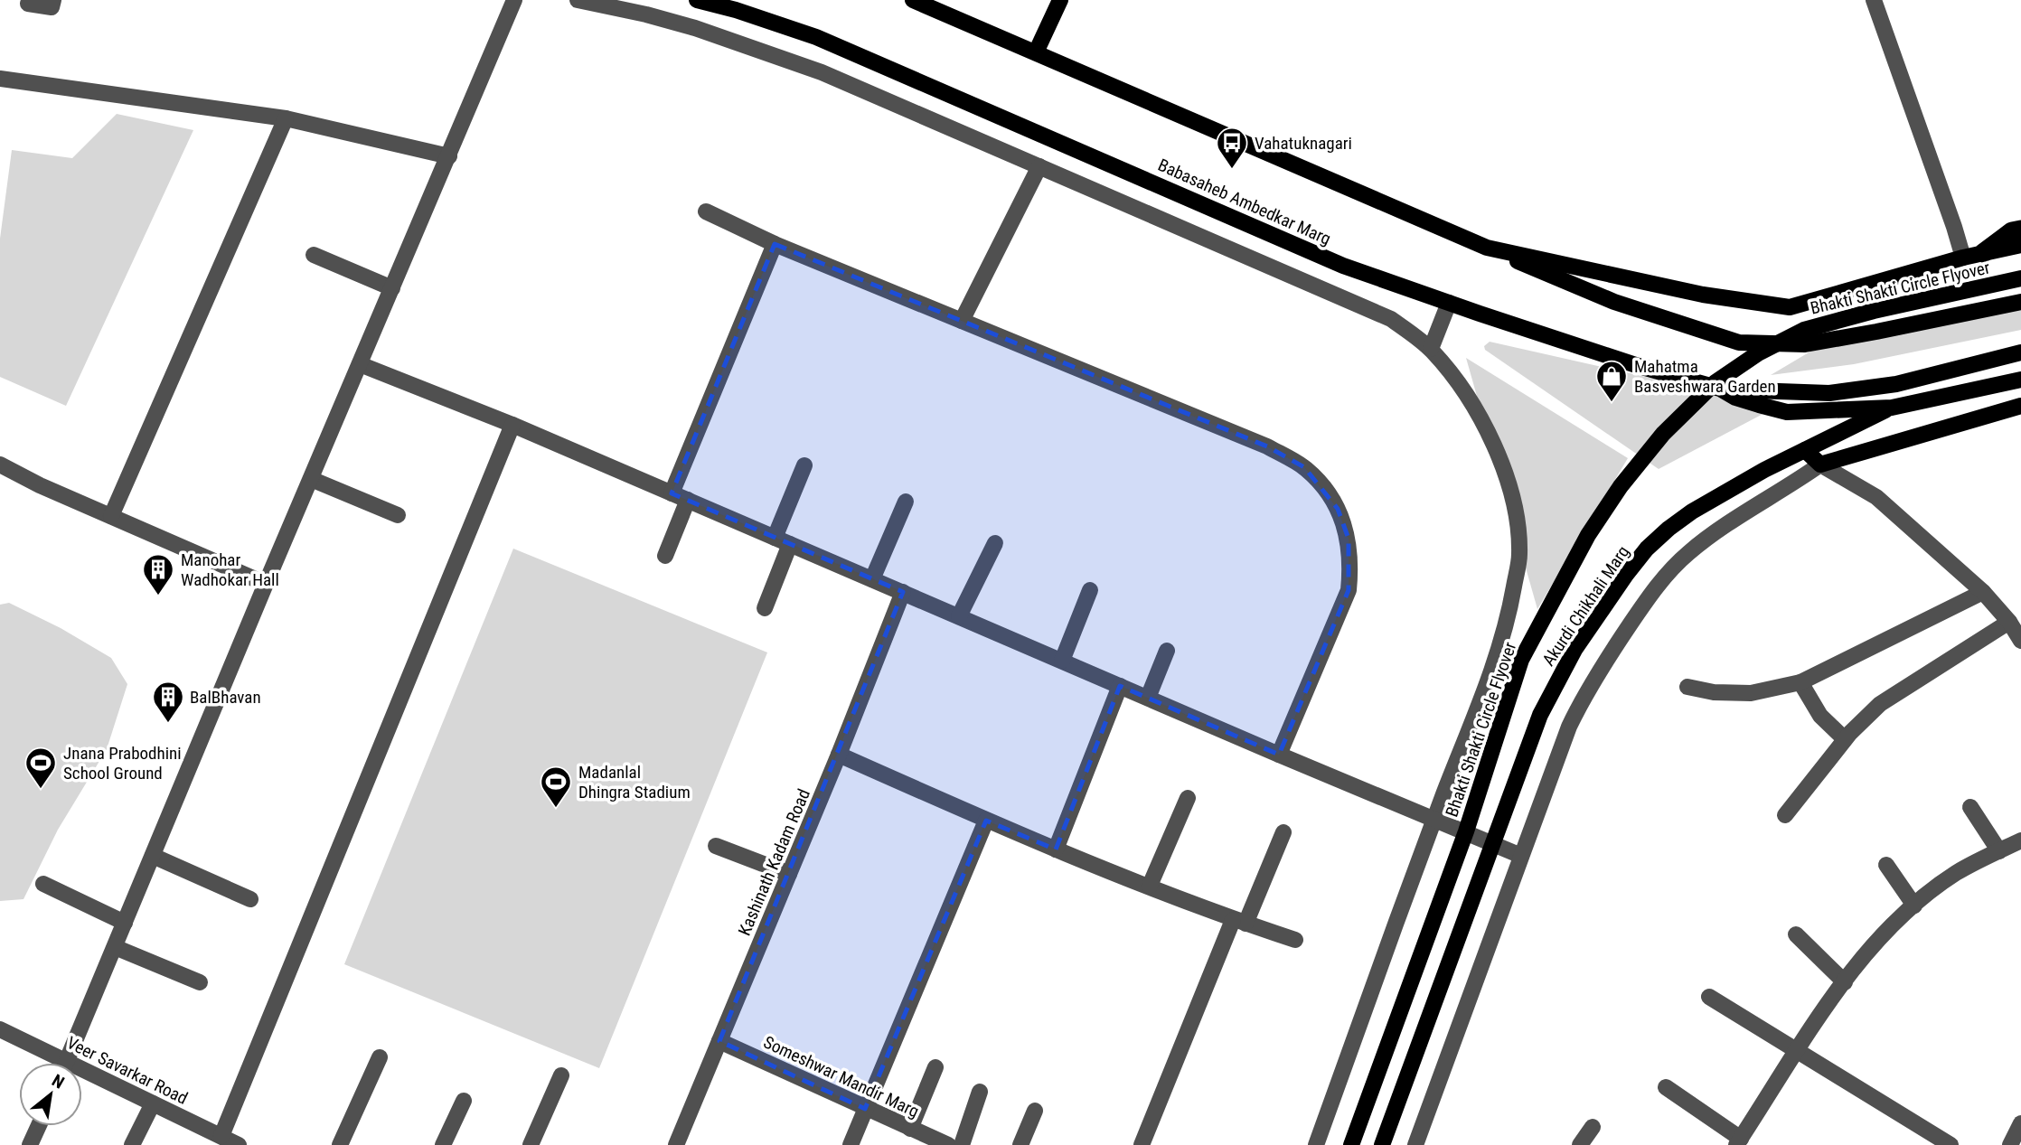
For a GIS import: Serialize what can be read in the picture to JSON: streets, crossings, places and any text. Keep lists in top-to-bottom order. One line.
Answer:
{"streets":{"main road":["Babasaheb Ambedkar Marg","Bhakti Shakti Circle Flyover","Akurdi Chikhali Marg"],"street":["Kashinath Kadam Road","Veer Savarkar Road","Someshwar Mandir Marg"]},"crossings":[["Babasaheb Ambedkar Marg","Akurdi Chikhali Marg"],["Kashinath Kadam Road","Someshwar Mandir Marg"]],"places":{"bus stop":["Vahatuknagari"],"shop":["Mahatma Basveshwara Garden"],"building":["Manohar Wadhokar Hall","BalBhavan"],"sports":["Jnana Prabodhini School Ground","Madanlal Dhingra Stadium"]},"north":"top right"}
